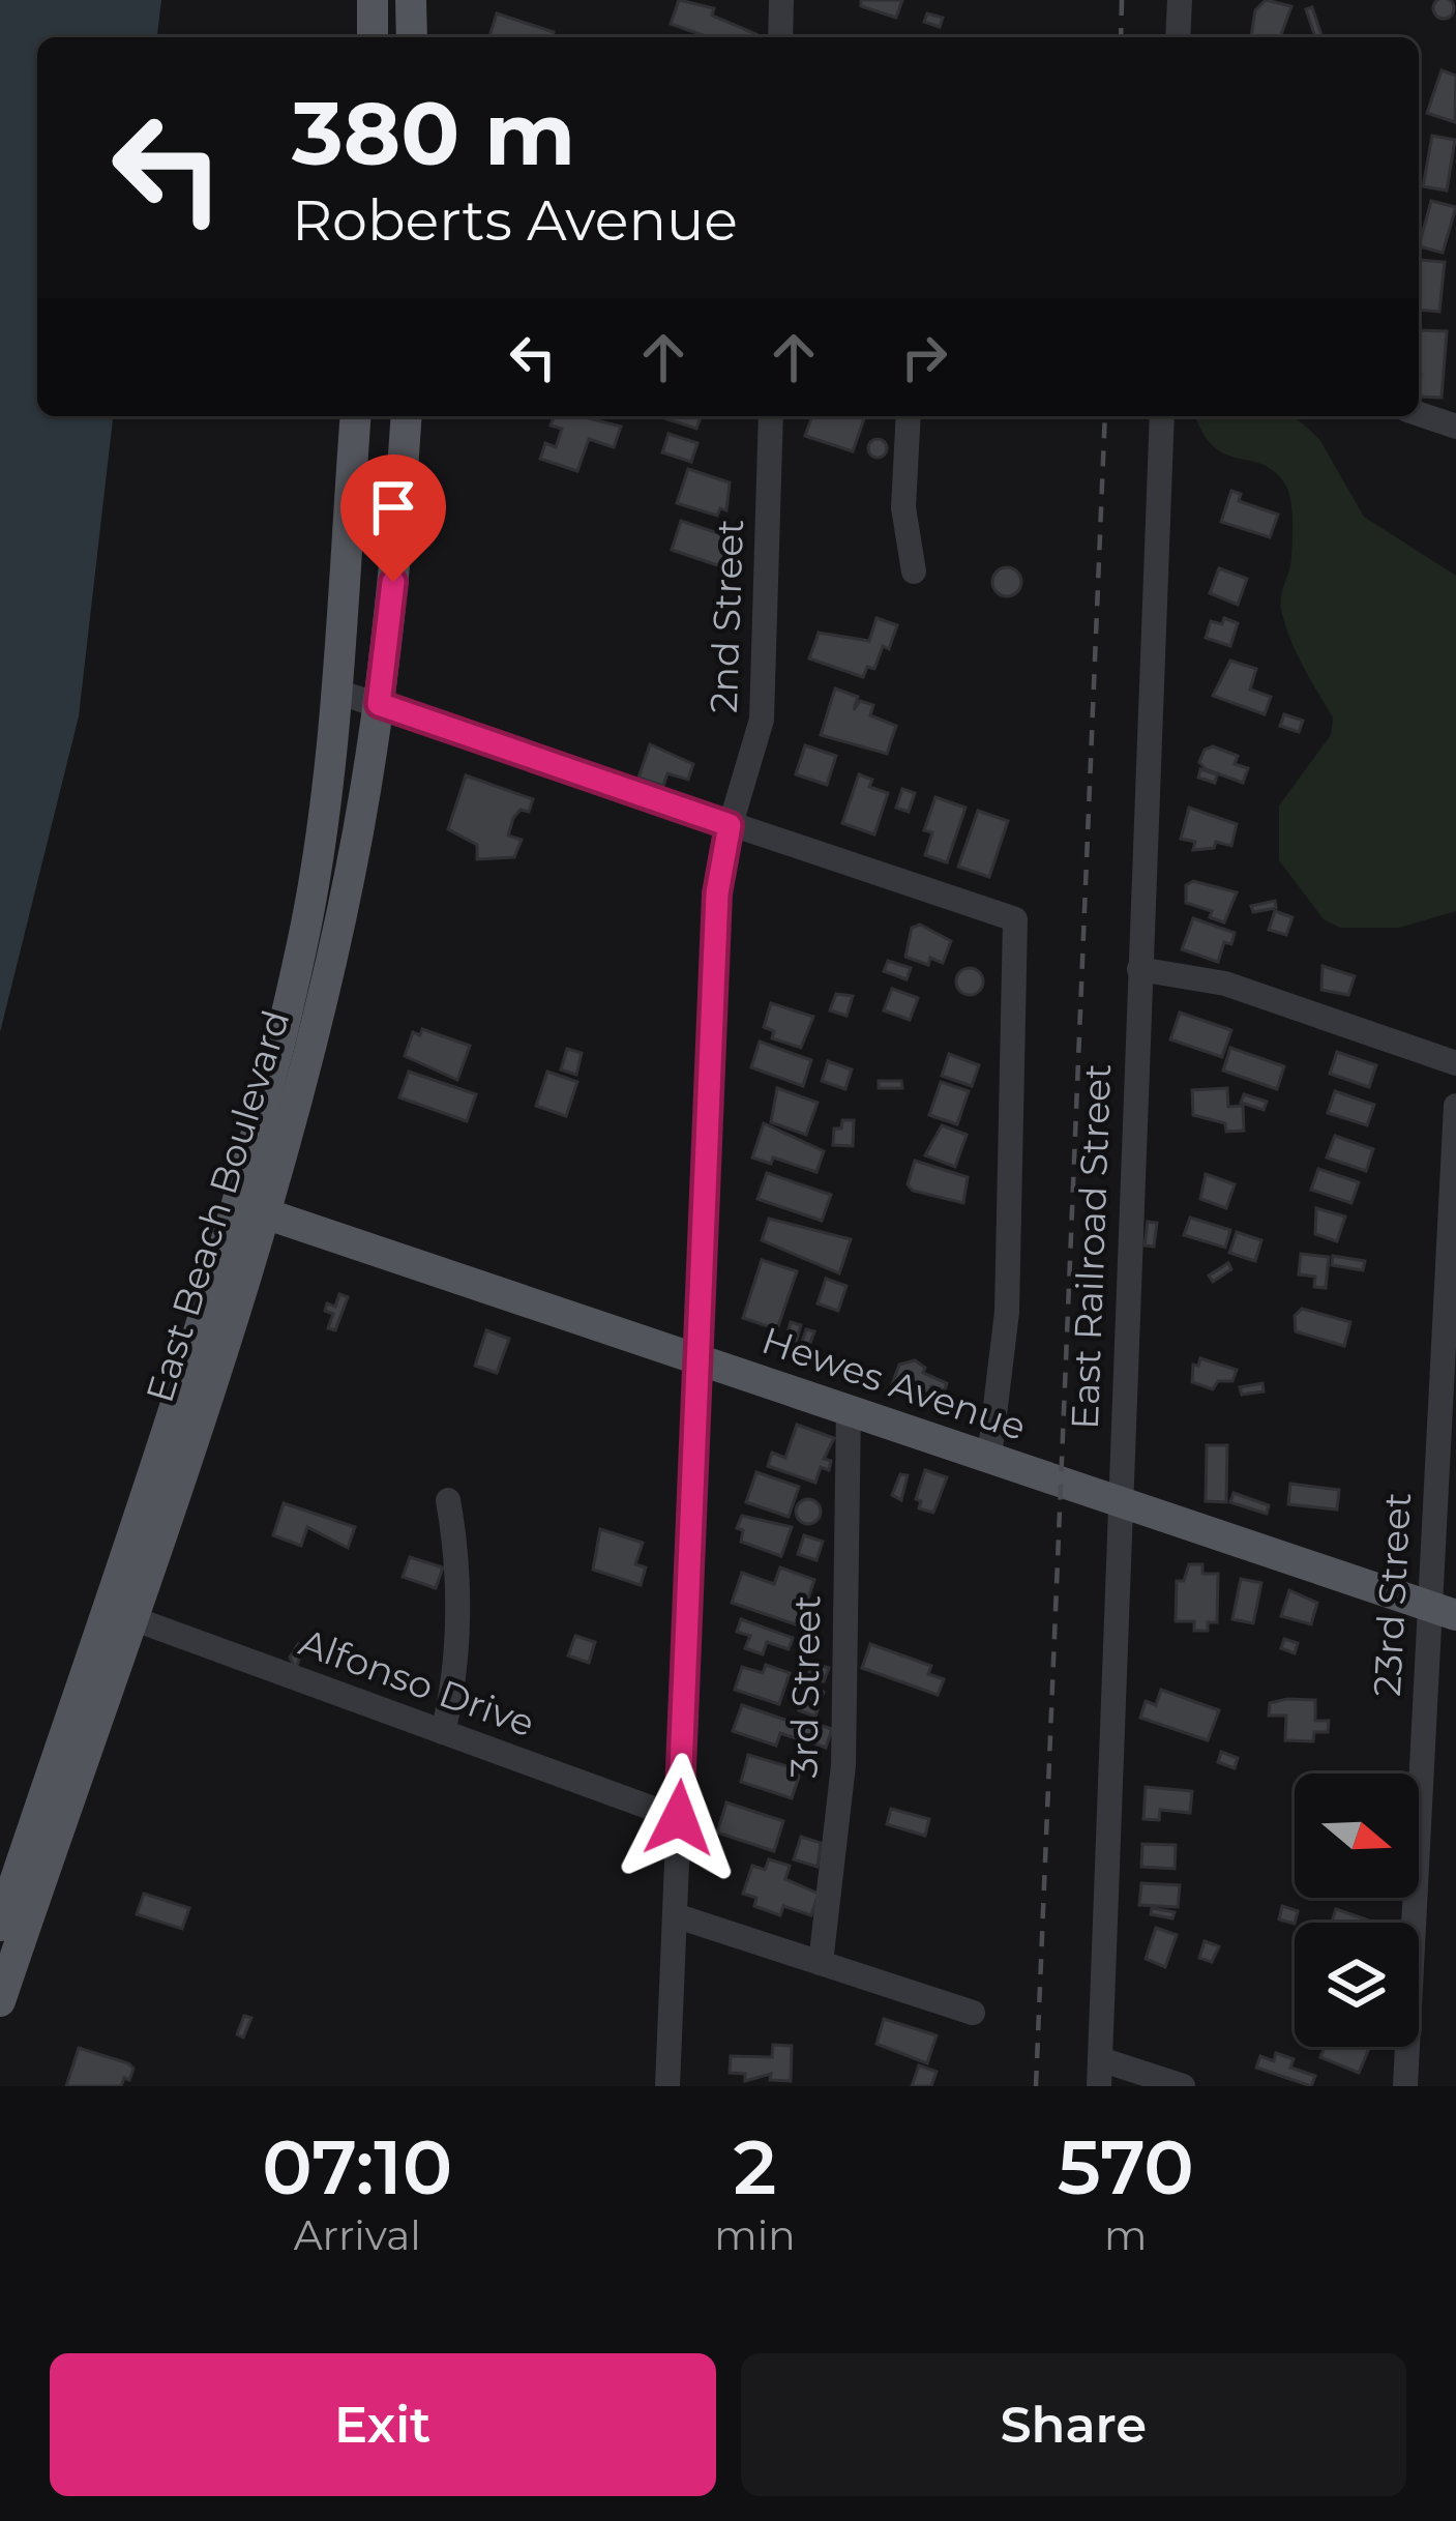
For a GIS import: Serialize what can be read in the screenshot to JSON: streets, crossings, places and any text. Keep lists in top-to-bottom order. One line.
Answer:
{"streets":{"main road":["East Beach Boulevard","Hewes Avenue"],"street":["2nd Street","East Railroad Street","23rd Street","Alfonso Drive","3rd Street"]},"crossings":[["2nd Street","Hewes Avenue"],["2nd Street","Alfonso Drive"],["East Beach Boulevard","Hewes Avenue"],["East Beach Boulevard","Alfonso Drive"],["East Railroad Street","Hewes Avenue"],["Hewes Avenue","23rd Street"],["Hewes Avenue","3rd Street"]],"north":"right","page":{"turn":["380 m","Roberts Avenue"],"eta":["07:10","Arrival","2","min","570","m"],"buttons":["Exit","Share"]}}
